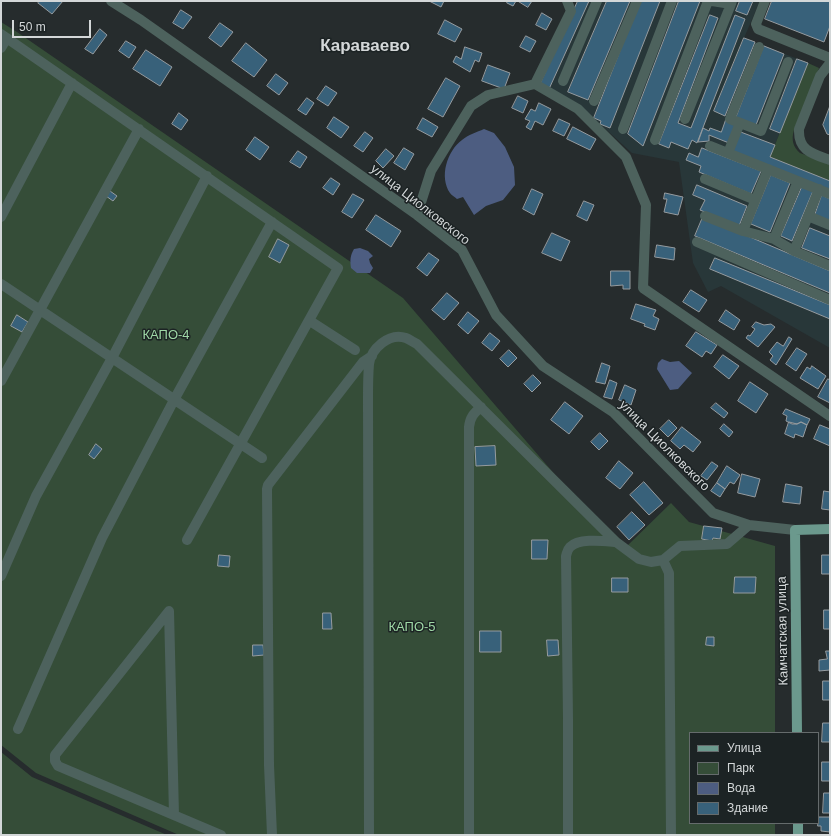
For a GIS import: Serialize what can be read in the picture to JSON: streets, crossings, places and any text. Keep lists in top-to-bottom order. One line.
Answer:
{"streets":{"main road":["Камчатская улица"],"street":["улица Циолковского"]},"crossings":[["улица Циолковского","Камчатская улица"]],"districts":["Караваево"],"parks":["КАПО-4","КАПО-5"],"legend":["Улица","Парк","Вода","Здание"],"scale_bar":"50 m"}
